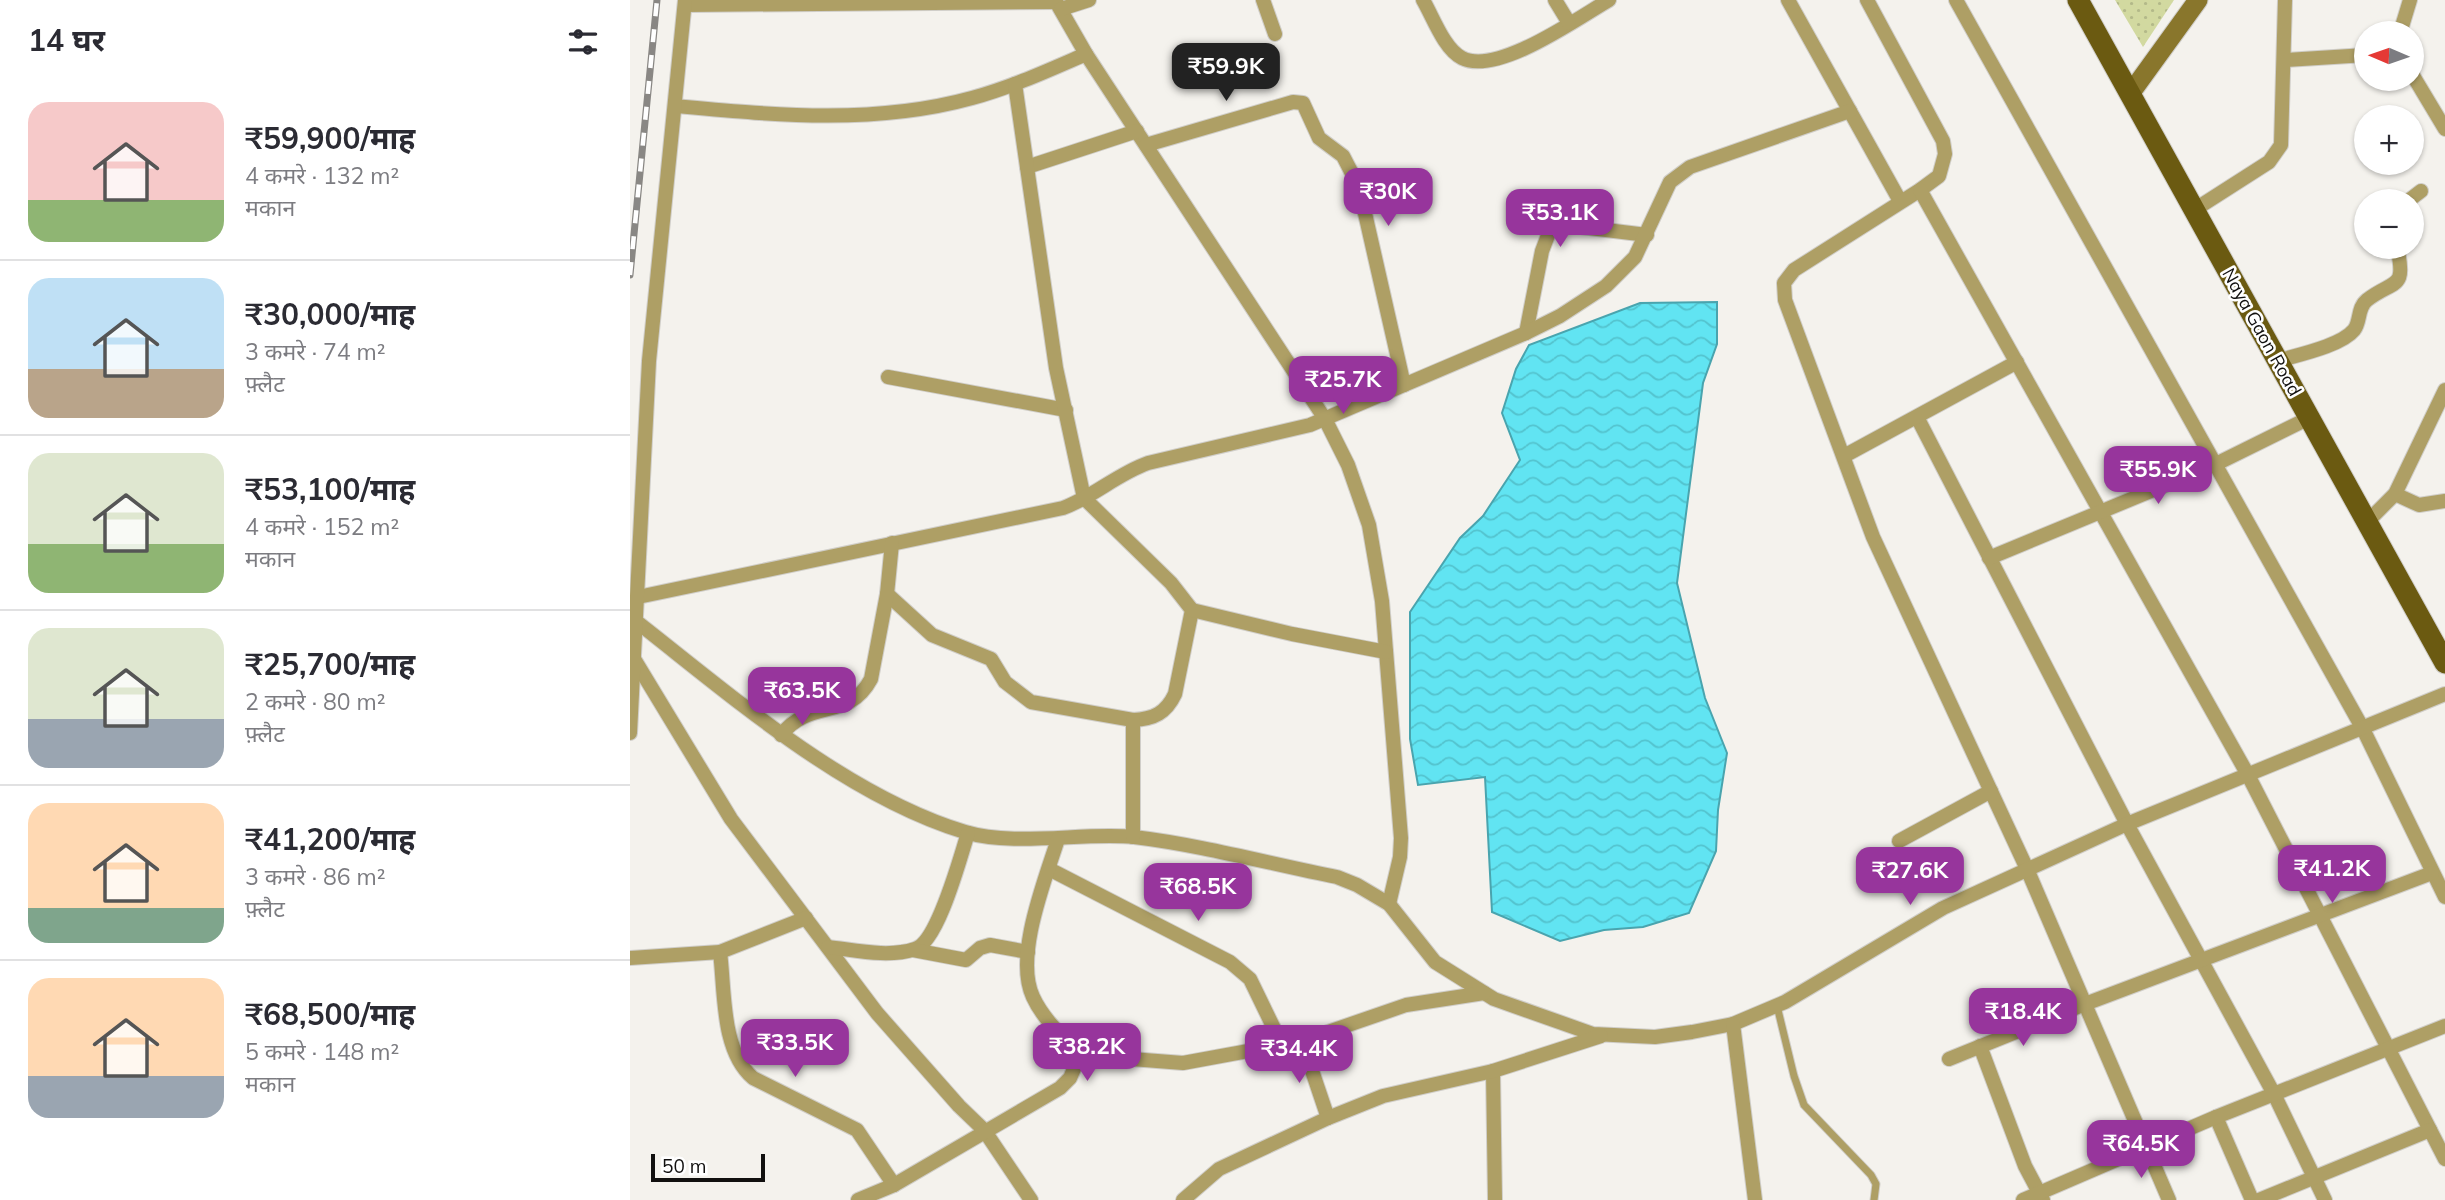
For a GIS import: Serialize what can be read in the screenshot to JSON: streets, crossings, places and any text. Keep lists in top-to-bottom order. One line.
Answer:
{"streets":{"main road":["Naya Gaon Road"]},"scale_bar":"50 m","north":"left","page":{"heading":"14 घर","map_buttons":["+","−"],"price":["₹59.9K","₹30K","₹53.1K","₹25.7K","₹55.9K","₹63.5K","₹41.2K","₹27.6K","₹68.5K","₹18.4K","₹33.5K","₹38.2K","₹34.4K","₹64.5K"],"list":[{"name":"₹59,900/माह","note":"4 कमरे · 132 m² · मकान"},{"name":"₹30,000/माह","note":"3 कमरे · 74 m² · फ़्लैट"},{"name":"₹53,100/माह","note":"4 कमरे · 152 m² · मकान"},{"name":"₹25,700/माह","note":"2 कमरे · 80 m² · फ़्लैट"},{"name":"₹41,200/माह","note":"3 कमरे · 86 m² · फ़्लैट"},{"name":"₹68,500/माह","note":"5 कमरे · 148 m² · मकान"}],"scale":"50 m"}}
